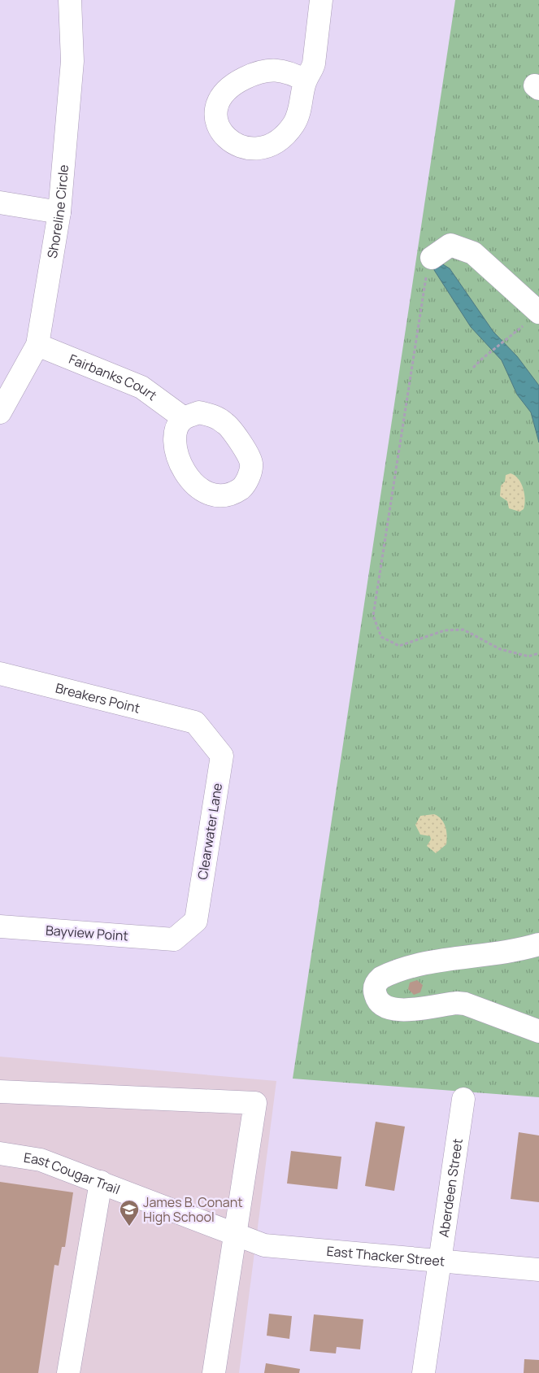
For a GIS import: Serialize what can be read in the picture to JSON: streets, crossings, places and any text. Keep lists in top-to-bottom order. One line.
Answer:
{"streets":{"street":["Shoreline Circle","Fairbanks Court","Breakers Point","Clearwater Lane","Bayview Point","East Cougar Trail","Aberdeen Street","East Thacker Street"]},"crossings":[["Shoreline Circle","Fairbanks Court"],["Breakers Point","Clearwater Lane"],["Clearwater Lane","Bayview Point"],["East Cougar Trail","East Thacker Street"],["Aberdeen Street","East Thacker Street"]],"places":{"school or university":["James B. Conant High School"]}}
